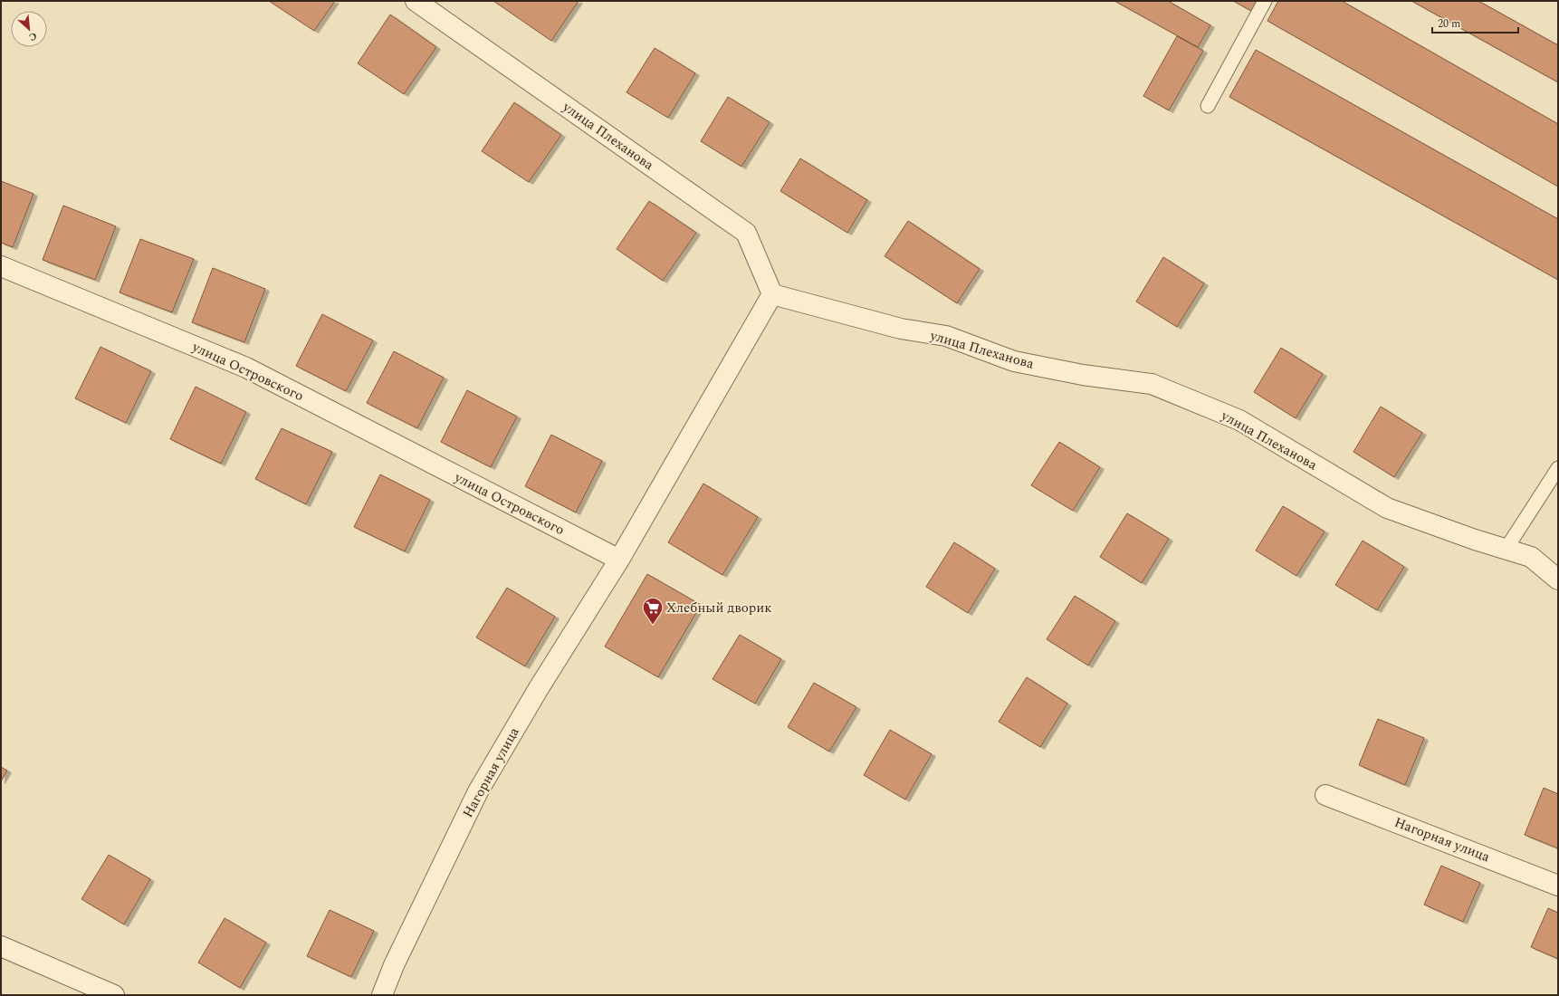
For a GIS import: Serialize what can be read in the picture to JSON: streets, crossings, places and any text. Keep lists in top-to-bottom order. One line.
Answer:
{"streets":{"street":["улица Плеханова","улица Островского","Нагорная улица"]},"crossings":[["улица Островского","Нагорная улица"]],"places":{"supermarket":["Хлебный дворик"]},"scale_bar":"20 m","north":"bottom right"}
